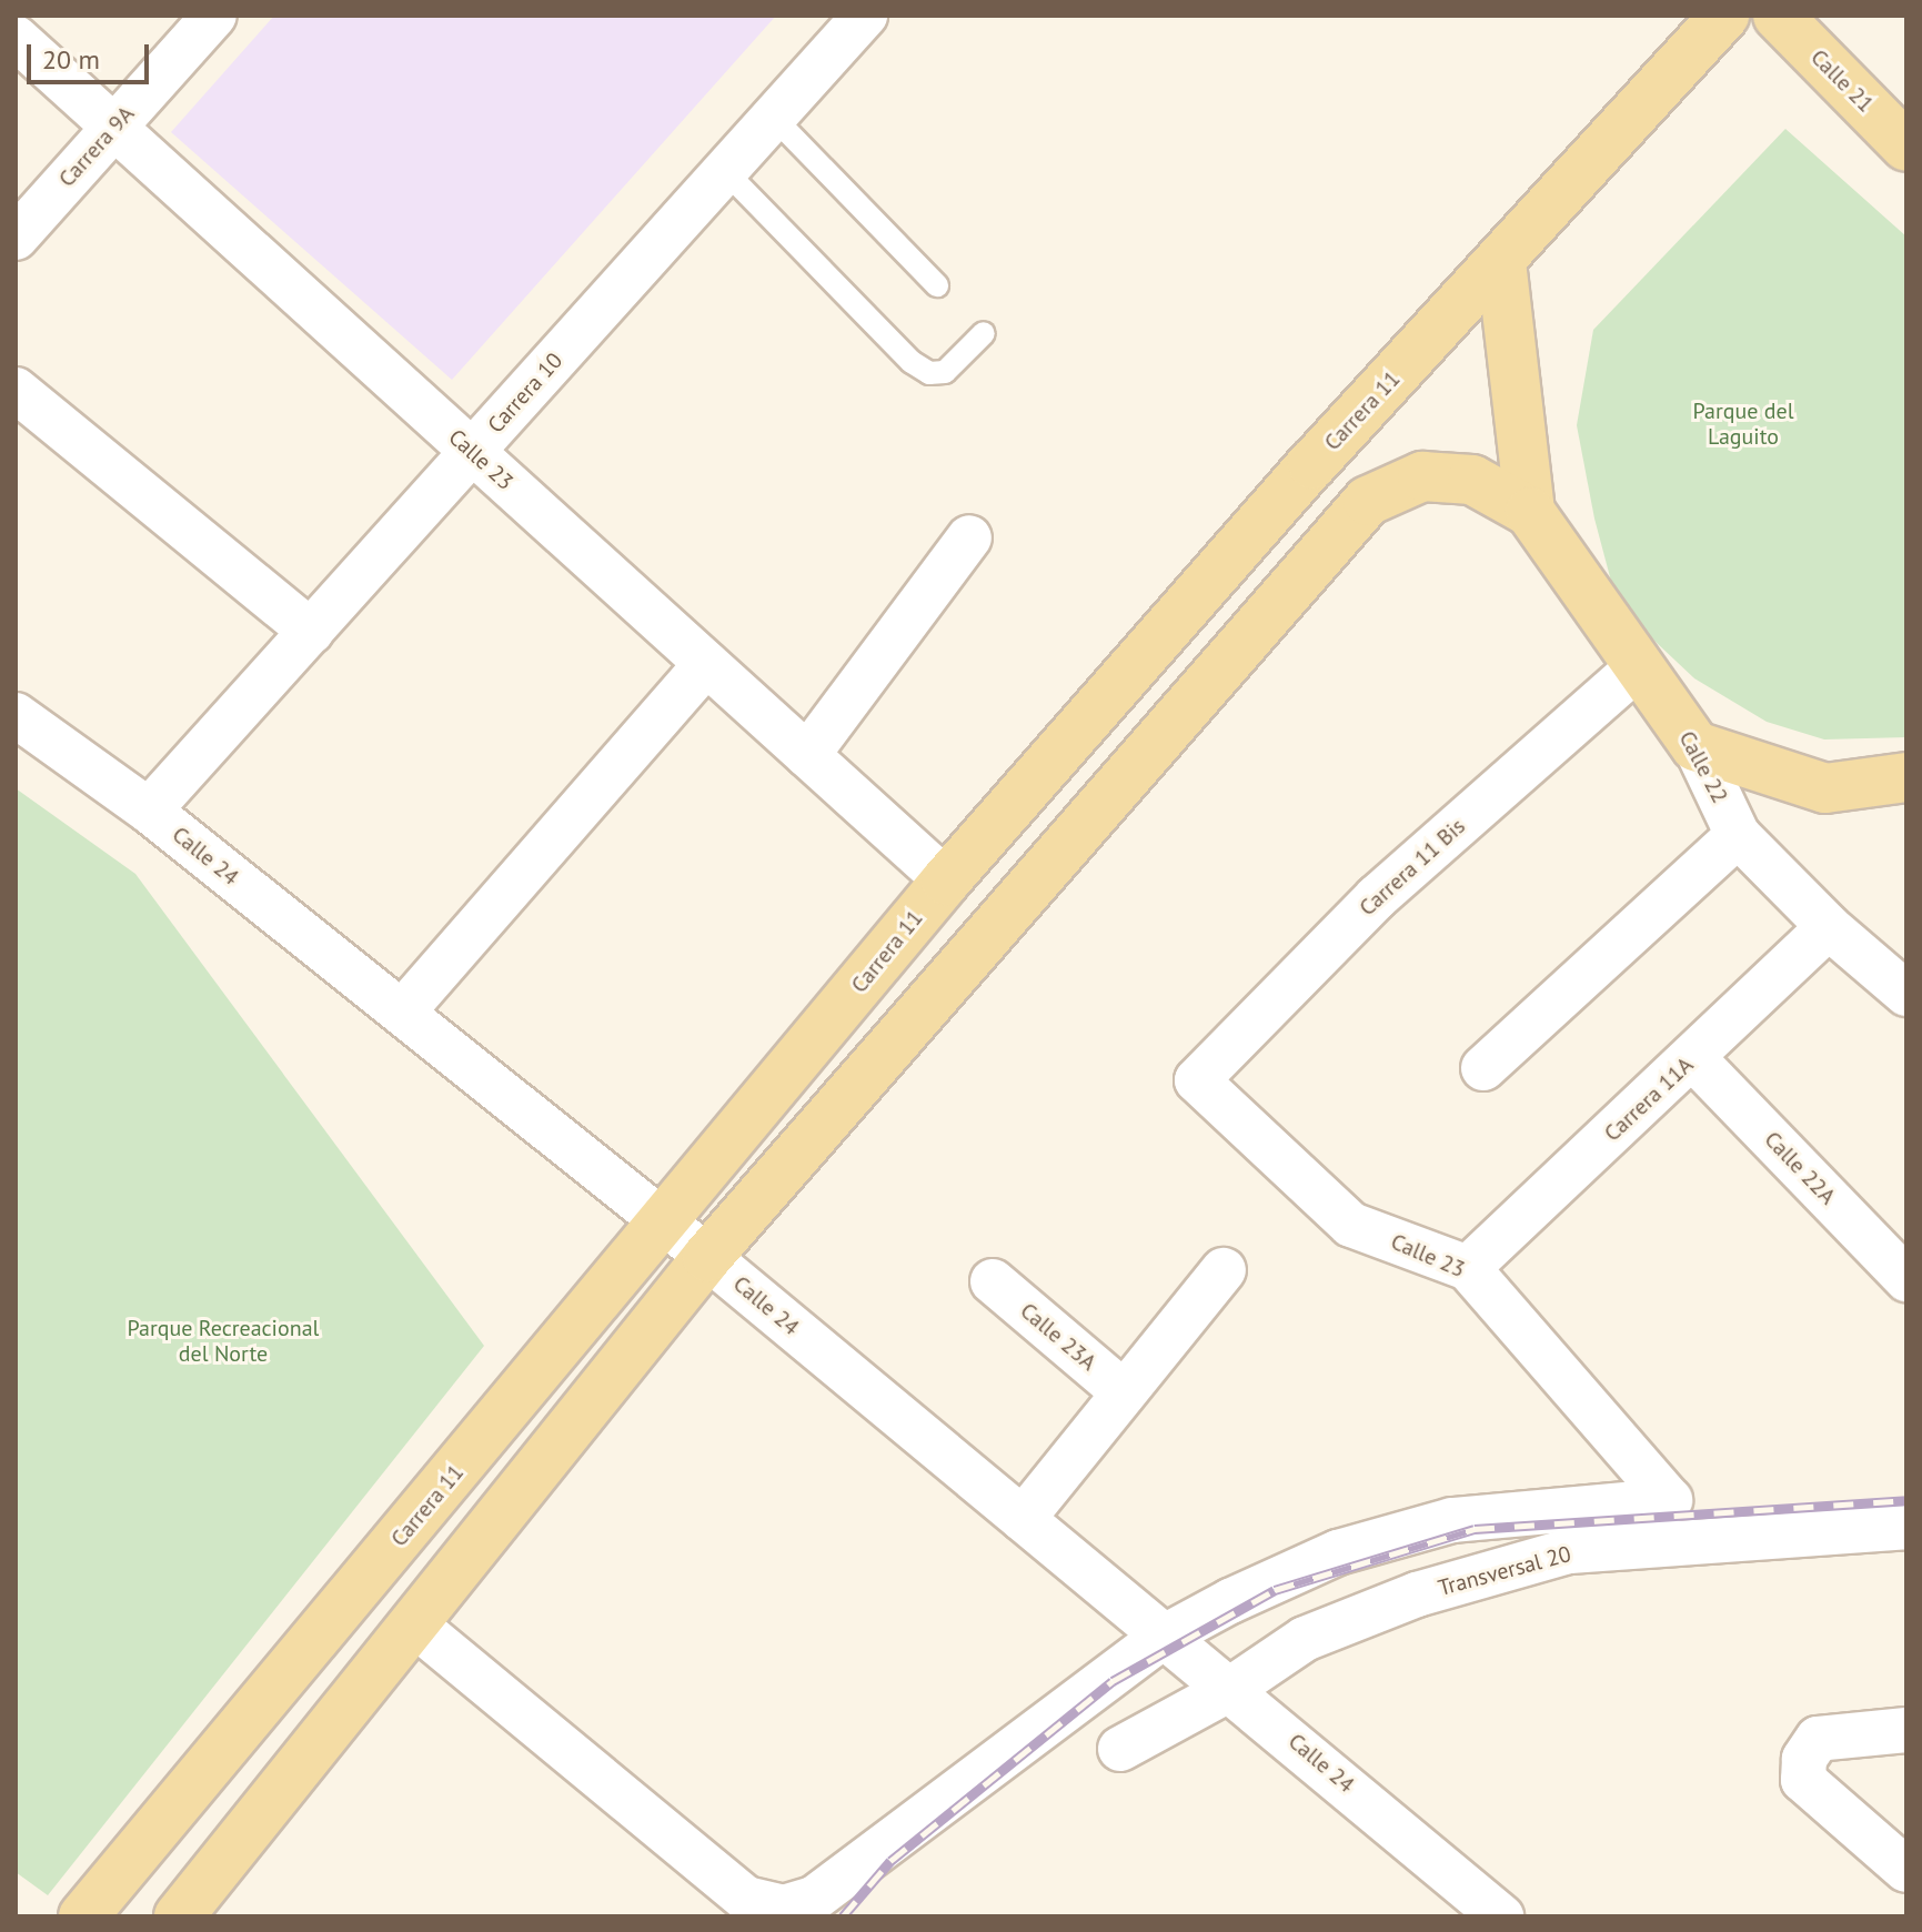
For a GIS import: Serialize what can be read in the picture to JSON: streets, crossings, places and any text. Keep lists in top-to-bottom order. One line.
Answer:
{"streets":{"main road":["Calle 21","Carrera 11","Calle 22"],"street":["Carrera 9A","Carrera 10","Calle 23","Calle 24","Carrera 11 Bis","Carrera 11A","Calle 22A","Calle 23A","Transversal 20"]},"crossings":[["Carrera 9A","Calle 23"],["Carrera 10","Calle 23"],["Carrera 10","Calle 24"],["Carrera 11","Calle 23"],["Carrera 11","Calle 24"],["Calle 23","Carrera 11 Bis"],["Calle 23","Carrera 11A"],["Calle 23","Transversal 20"],["Calle 22","Carrera 11 Bis"],["Calle 22","Carrera 11A"],["Calle 24","Transversal 20"],["Carrera 11A","Calle 22A"]],"parks":["Parque del Laguito","Parque Recreacional del Norte"],"scale_bar":"20 m"}
